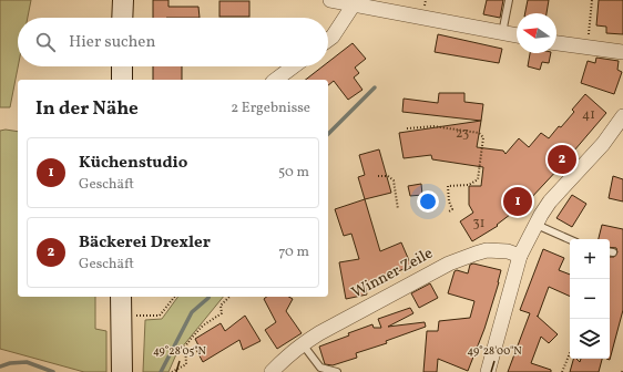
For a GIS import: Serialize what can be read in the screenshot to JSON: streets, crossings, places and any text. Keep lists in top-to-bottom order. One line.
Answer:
{"streets":{"street":["Winner Zeile"]},"house_numbers":["41","23","31"],"north":"left","page":{"search":"Hier suchen","heading":["In der Nähe","2 Ergebnisse"],"list":[{"mark":"1","name":"Küchenstudio","note":"Geschäft","value":"50 m"},{"mark":"2","name":"Bäckerei Drexler","note":"Geschäft","value":"70 m"}],"pins":["2","1"],"map_buttons":["+","−"]},"coordinates":["49°28'05\"N","49°28'00\"N"]}
